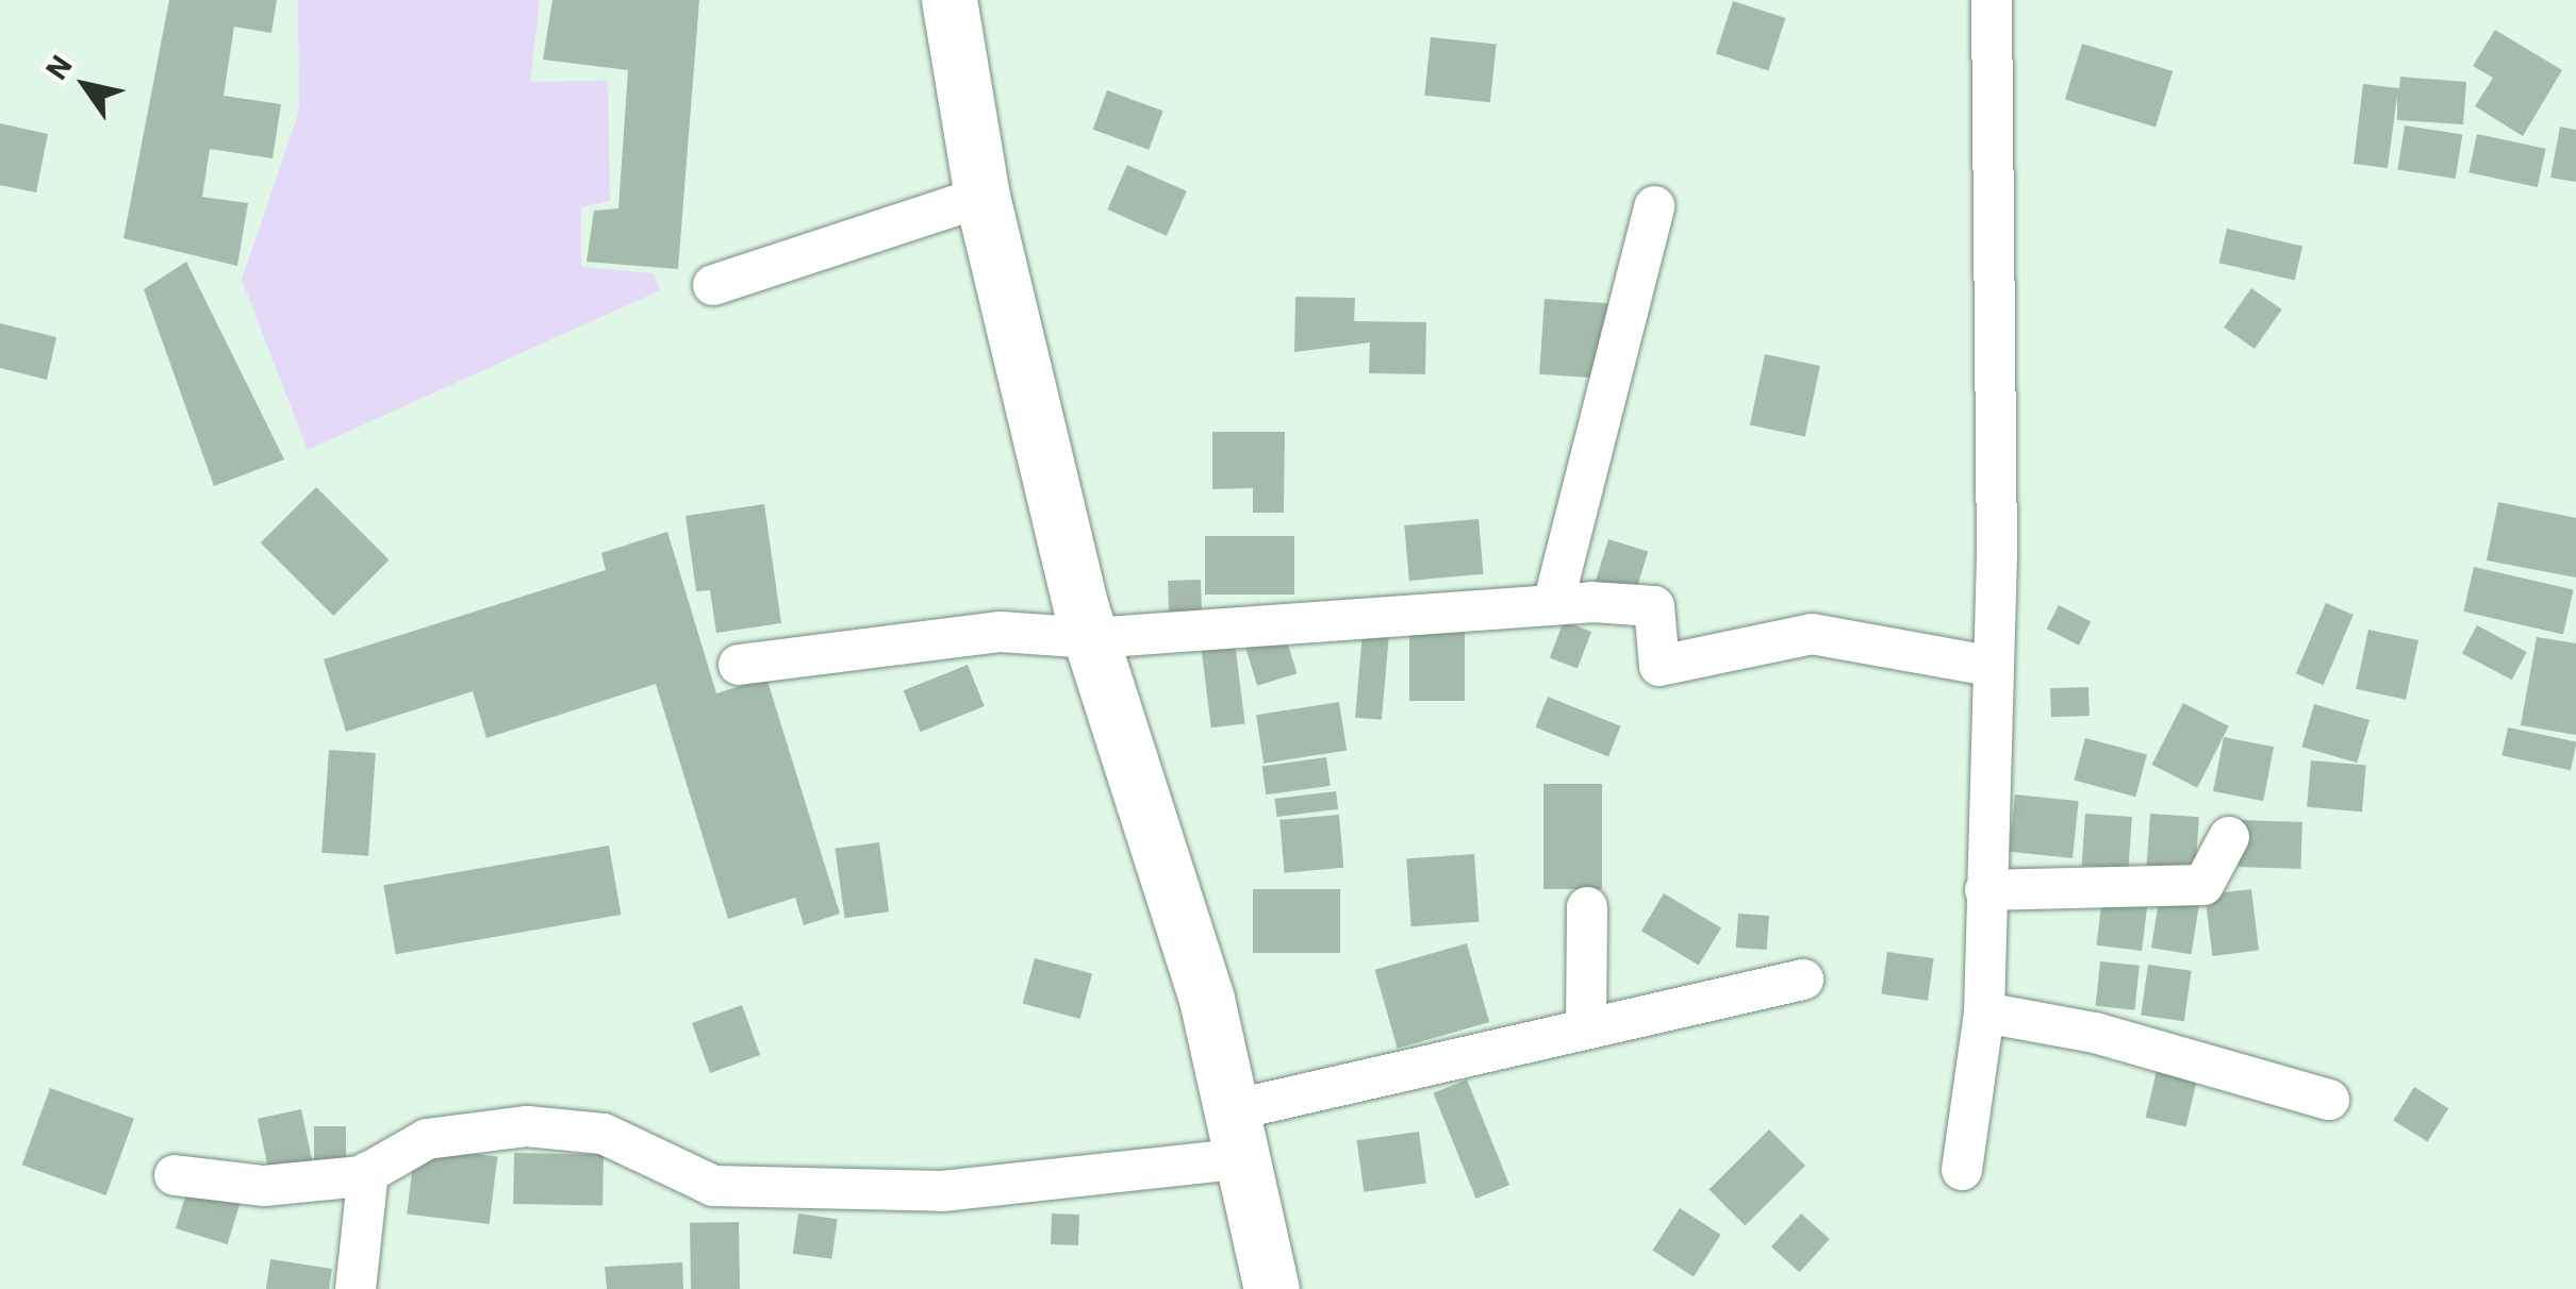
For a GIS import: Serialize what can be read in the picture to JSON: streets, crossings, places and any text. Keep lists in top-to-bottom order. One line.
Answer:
{"north":"top left"}
